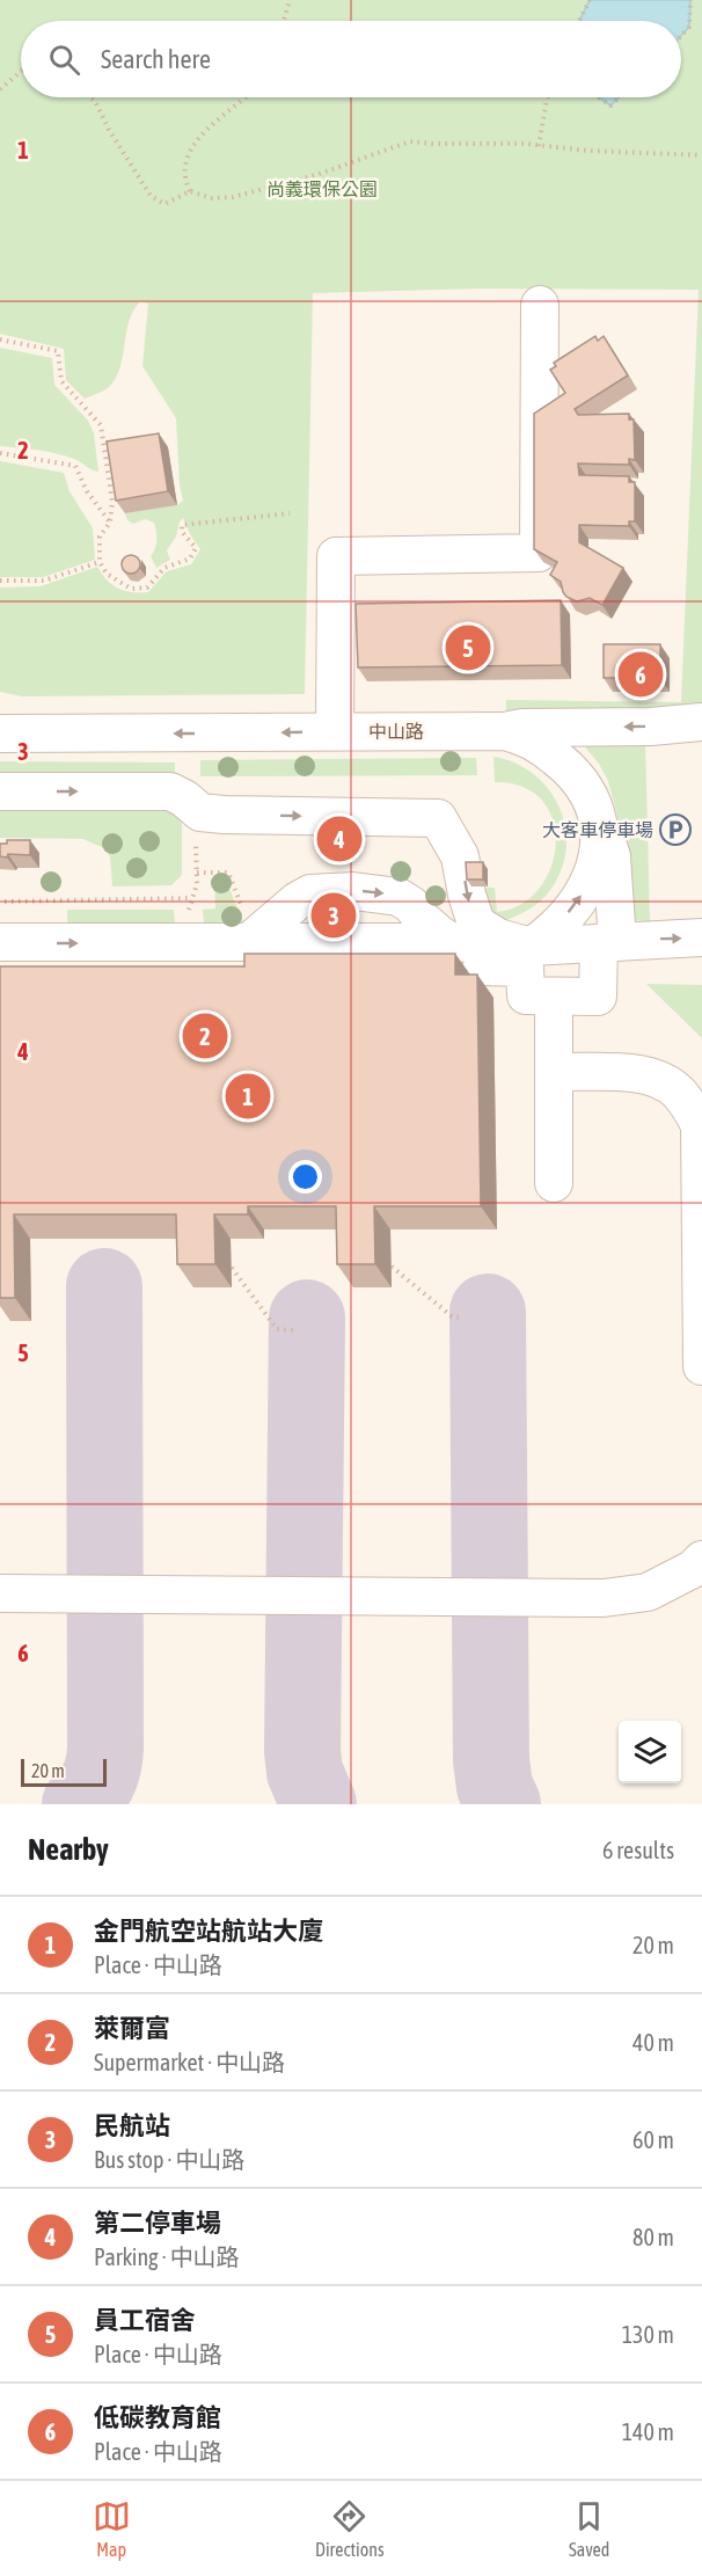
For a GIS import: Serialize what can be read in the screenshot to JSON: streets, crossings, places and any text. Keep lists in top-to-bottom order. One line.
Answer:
{"streets":{"street":["中山路"]},"parks":["尚義環保公園"],"places":{"parking":["大客車停車場"]},"scale_bar":"20 m","page":{"search":"Search here","pins":["5","6","4","3","2","1"],"scale":"20 m","heading":["Nearby","6 results"],"list":[{"mark":"1","name":"金門航空站航站大廈","note":"Place · 中山路","value":"20 m"},{"mark":"2","name":"萊爾富","note":"Supermarket · 中山路","value":"40 m"},{"mark":"3","name":"民航站","note":"Bus stop · 中山路","value":"60 m"},{"mark":"4","name":"第二停車場","note":"Parking · 中山路","value":"80 m"},{"mark":"5","name":"員工宿舍","note":"Place · 中山路","value":"130 m"},{"mark":"6","name":"低碳教育館","note":"Place · 中山路","value":"140 m"}],"nav":["Map","Directions","Saved"]},"grid":{"rows":["1","2","3","4","5","6"]}}
